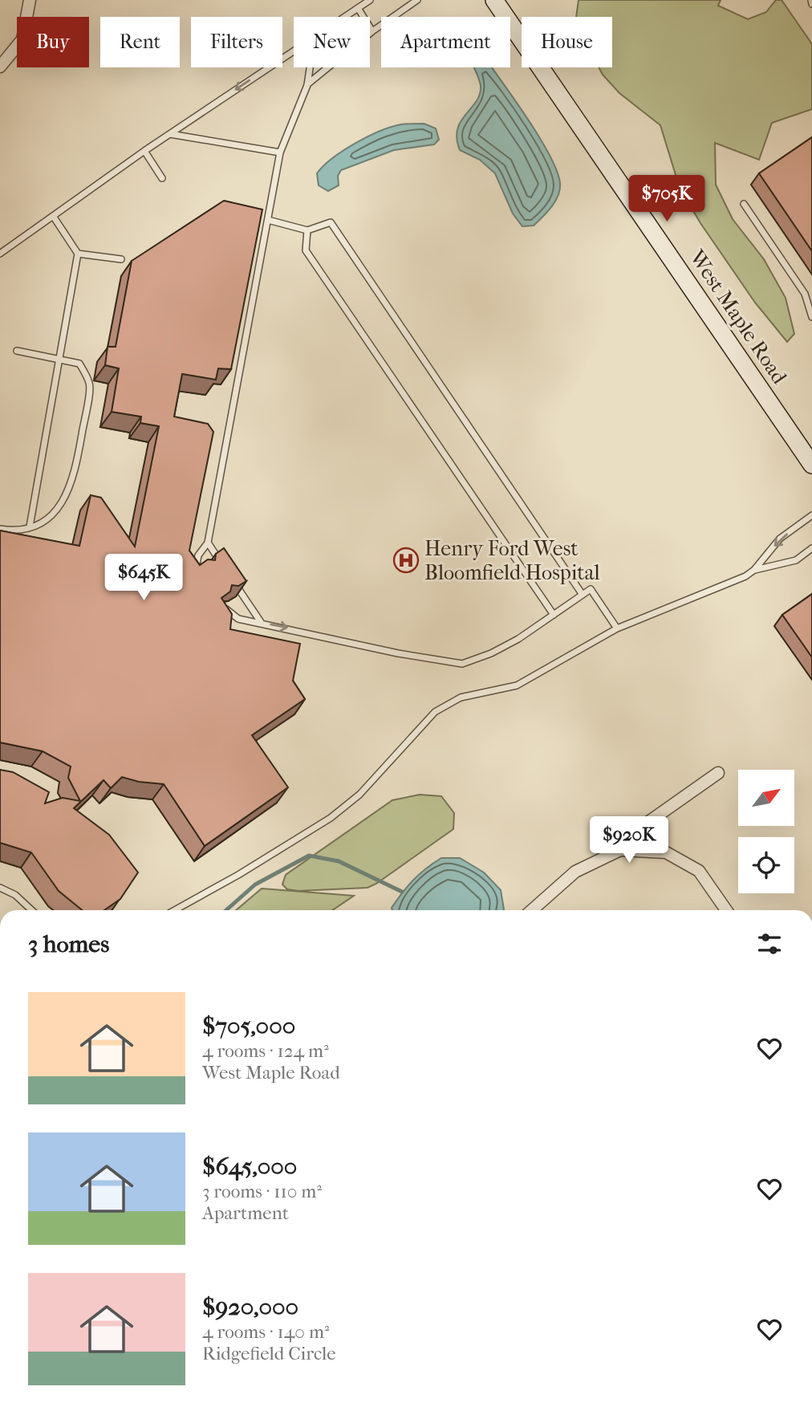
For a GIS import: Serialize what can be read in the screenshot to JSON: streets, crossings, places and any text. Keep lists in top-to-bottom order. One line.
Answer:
{"streets":{"main road":["West Maple Road"]},"places":{"hospital":["Henry Ford West Bloomfield Hospital"]},"north":"top right","page":{"chip":["Buy","Rent","Filters","New","Apartment","House"],"price":["$705K","$645K","$920K"],"heading":"3 homes","list":[{"name":"$705,000","note":"4 rooms · 124 m² · West Maple Road"},{"name":"$645,000","note":"3 rooms · 110 m² · Apartment"},{"name":"$920,000","note":"4 rooms · 140 m² · Ridgefield Circle"}]}}
